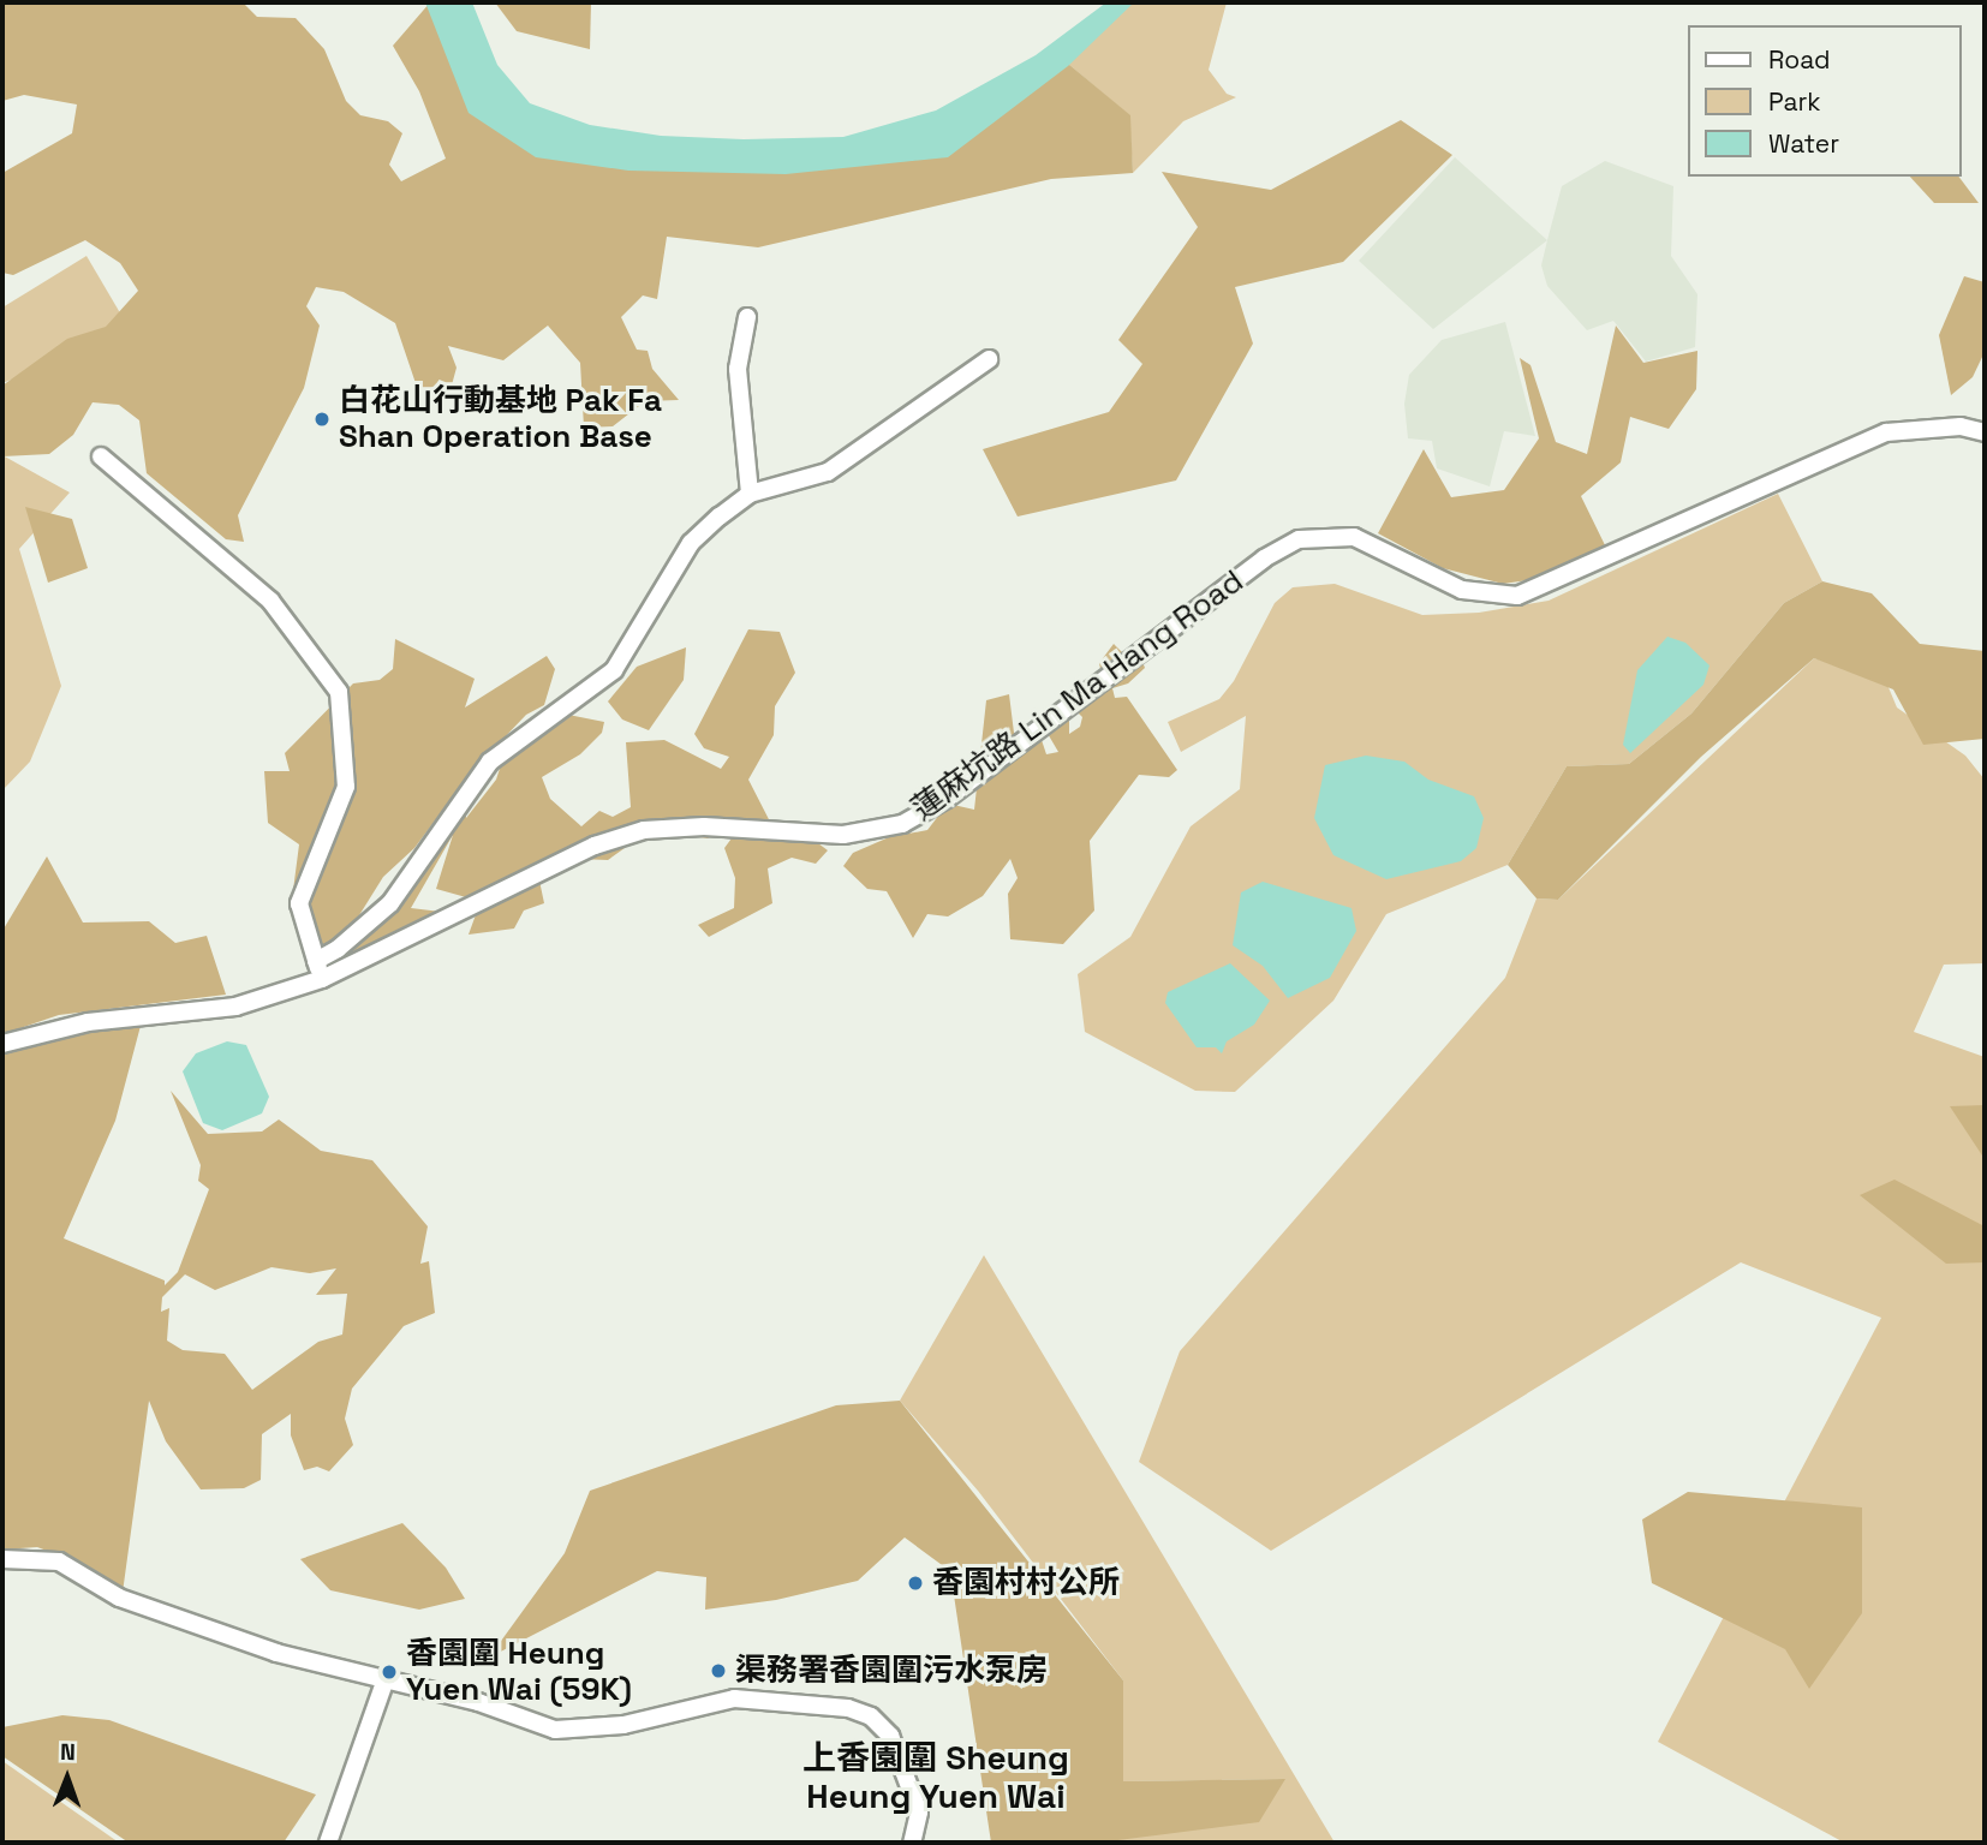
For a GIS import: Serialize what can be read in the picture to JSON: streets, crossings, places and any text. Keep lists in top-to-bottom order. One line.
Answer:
{"streets":{"street":["蓮麻坑路 Lin Ma Hang Road"]},"districts":["上香園圍 Sheung Heung Yuen Wai"],"places":["白花山行動基地 Pak Fa Shan Operation Base","香園村村公所","渠務署香園圍污水泵房","香園圍 Heung Yuen Wai (59K)"],"legend":["Road","Park","Water"],"north":"top"}
